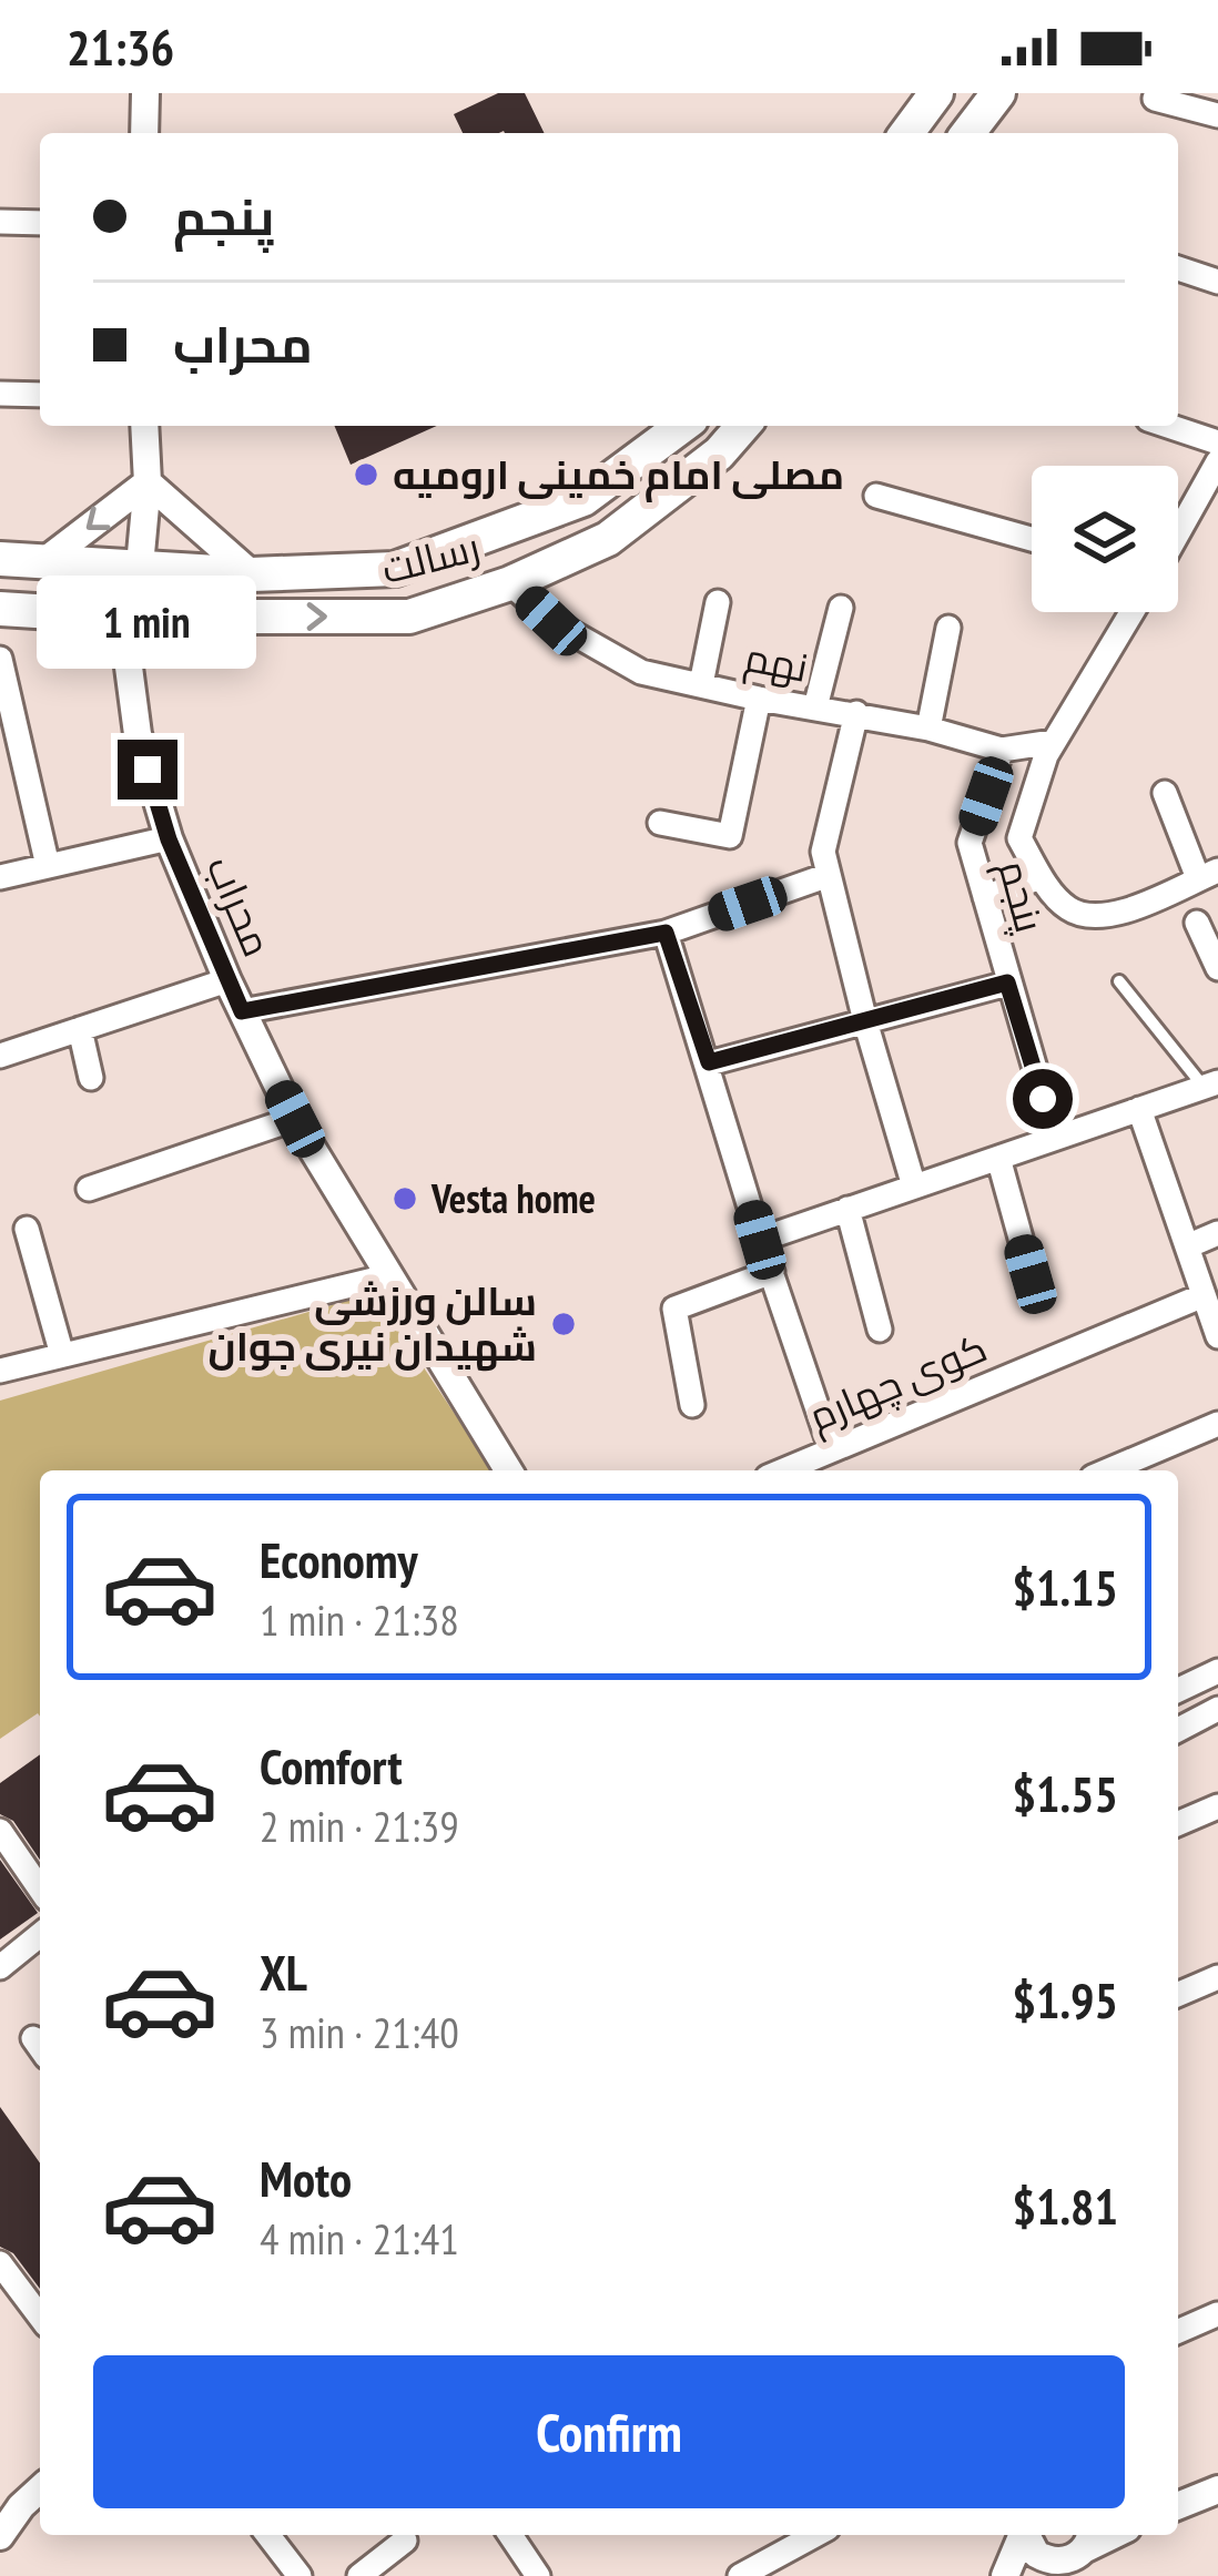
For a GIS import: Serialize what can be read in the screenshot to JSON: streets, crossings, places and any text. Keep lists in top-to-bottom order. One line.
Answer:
{"streets":{"main road":["رسالت"],"street":["نهم","پنجم","محراب","کوی چهارم"]},"crossings":[["رسالت","نهم"],["رسالت","محراب"],["نهم","پنجم"]],"places":["مصلی امام خمینی ارومیه","Vesta home","سالن ورزشی شهیدان نیری جوان"],"page":{"status":"21:36","banner":["پنجم","محراب"],"bubble":"1 min","list":[{"name":"Economy","note":"1 min · 21:38","value":"$1.15"},{"name":"Comfort","note":"2 min · 21:39","value":"$1.55"},{"name":"XL","note":"3 min · 21:40","value":"$1.95"},{"name":"Moto","note":"4 min · 21:41","value":"$1.81"}],"buttons":"Confirm"}}
